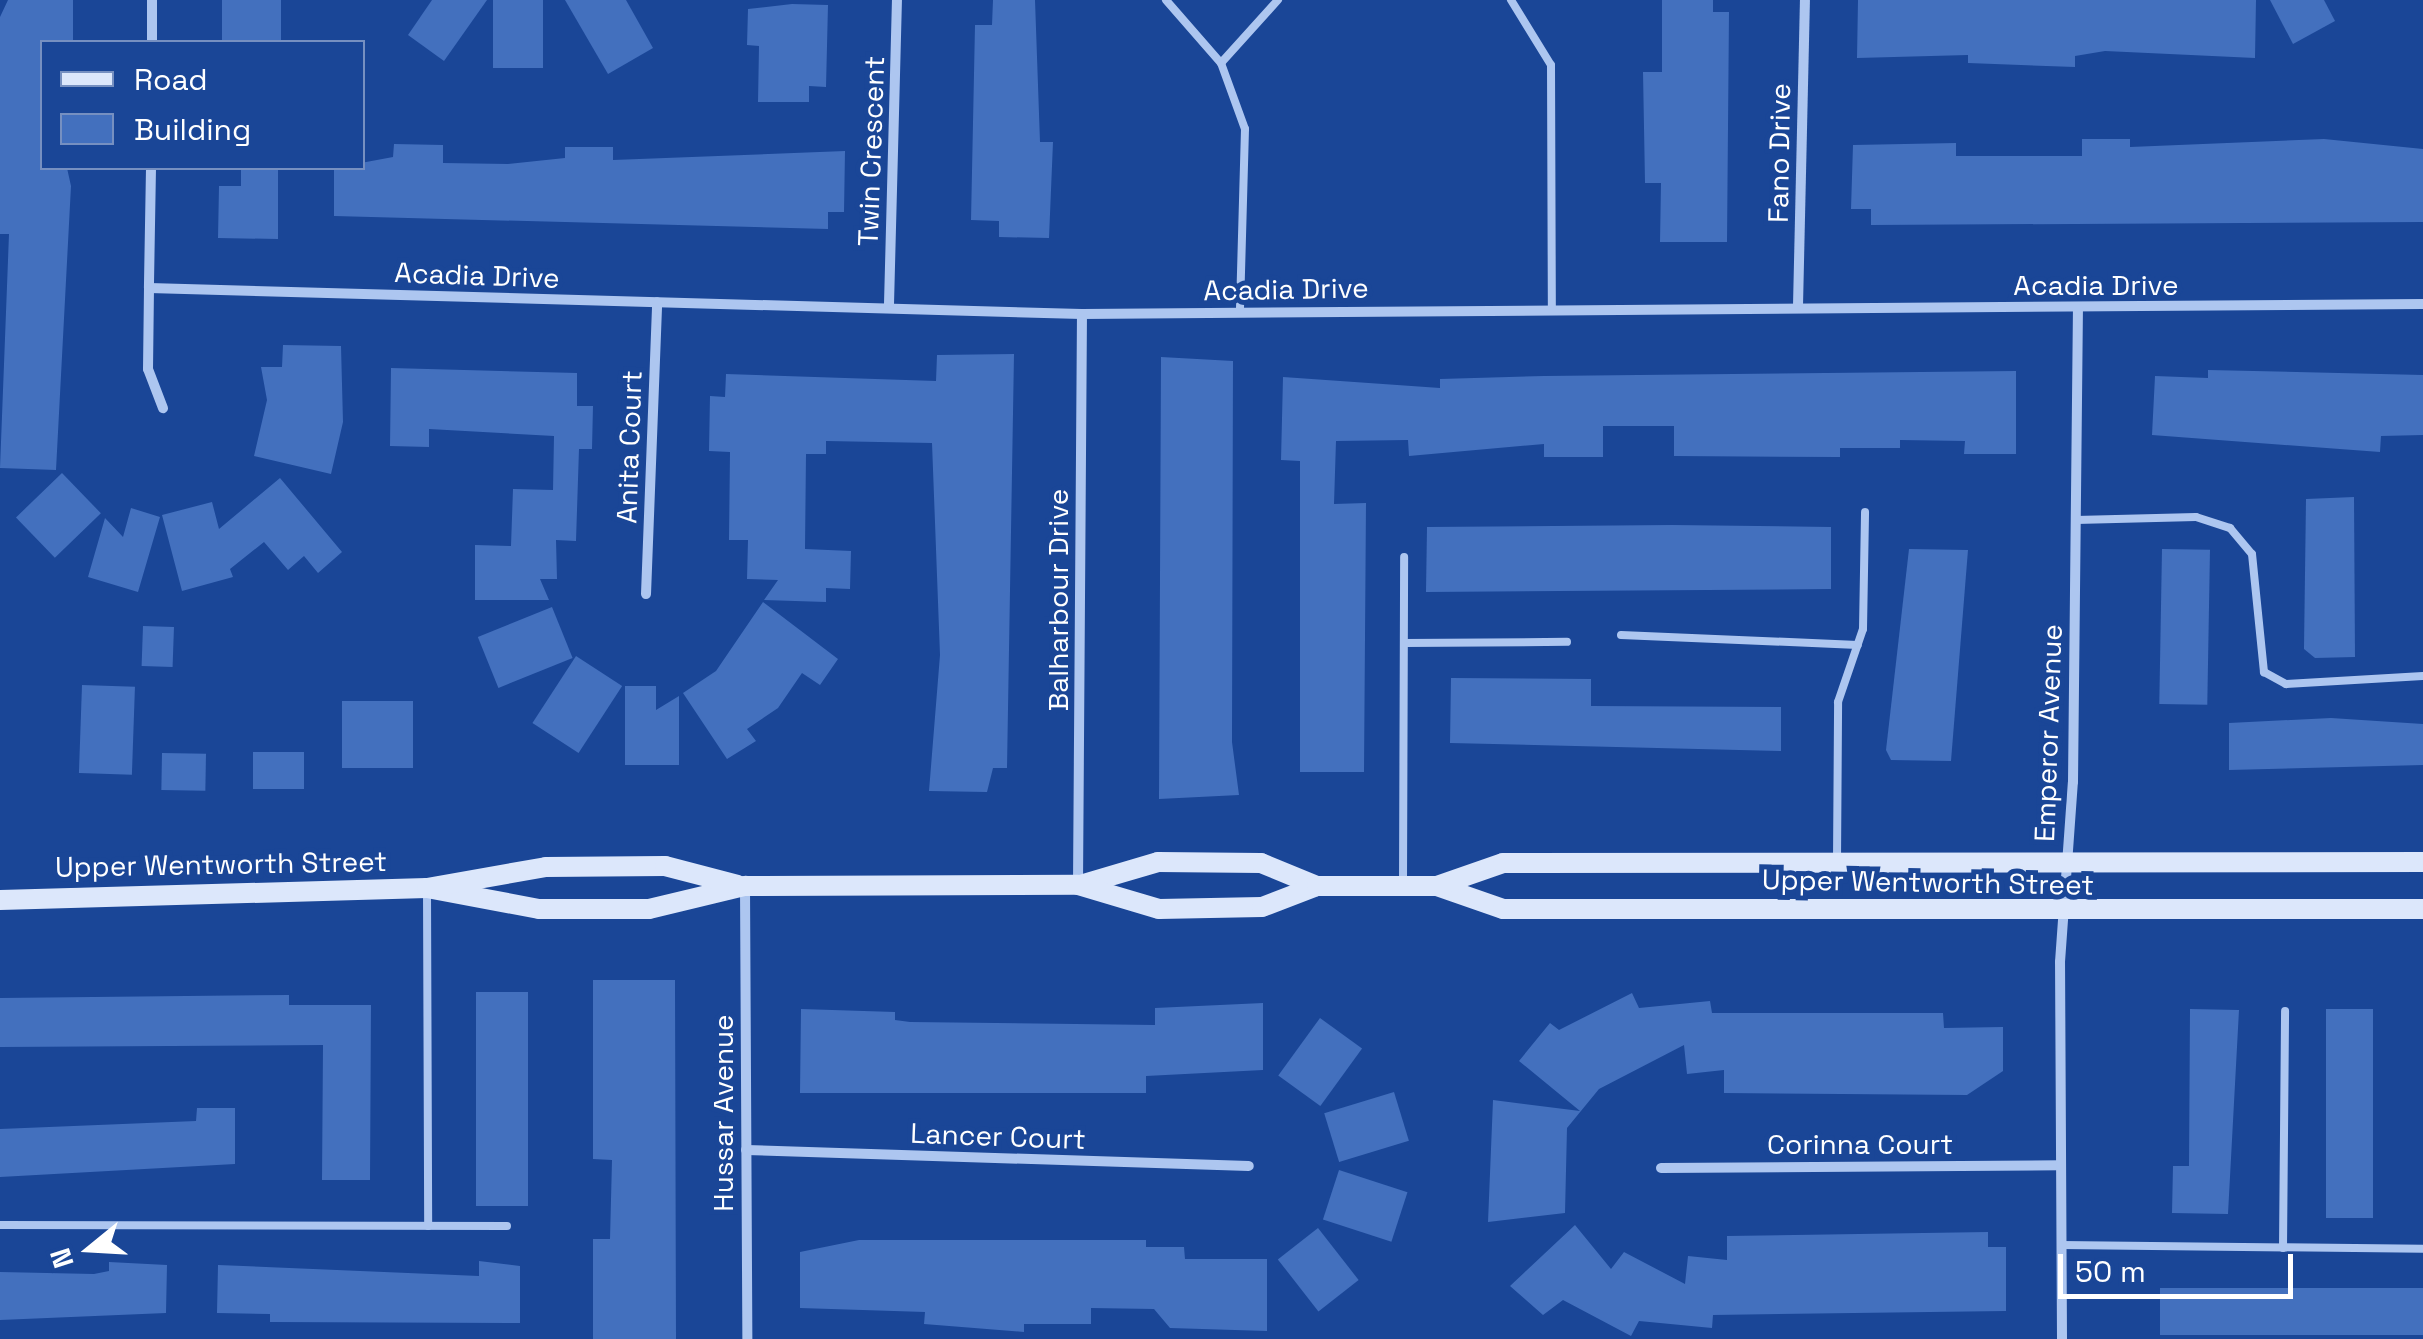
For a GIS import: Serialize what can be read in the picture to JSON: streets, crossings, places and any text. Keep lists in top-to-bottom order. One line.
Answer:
{"streets":{"main road":["Upper Wentworth Street"],"street":["Twin Crescent","Fano Drive","Acadia Drive","Anita Court","Balharbour Drive","Emperor Avenue","Hussar Avenue","Lancer Court","Corinna Court"]},"crossings":[["Twin Crescent","Acadia Drive"],["Fano Drive","Acadia Drive"],["Acadia Drive","Anita Court"],["Acadia Drive","Balharbour Drive"],["Acadia Drive","Emperor Avenue"],["Balharbour Drive","Upper Wentworth Street"],["Emperor Avenue","Upper Wentworth Street"],["Emperor Avenue","Corinna Court"],["Upper Wentworth Street","Hussar Avenue"],["Hussar Avenue","Lancer Court"]],"legend":["Road","Building"],"scale_bar":"50 m","north":"left"}
